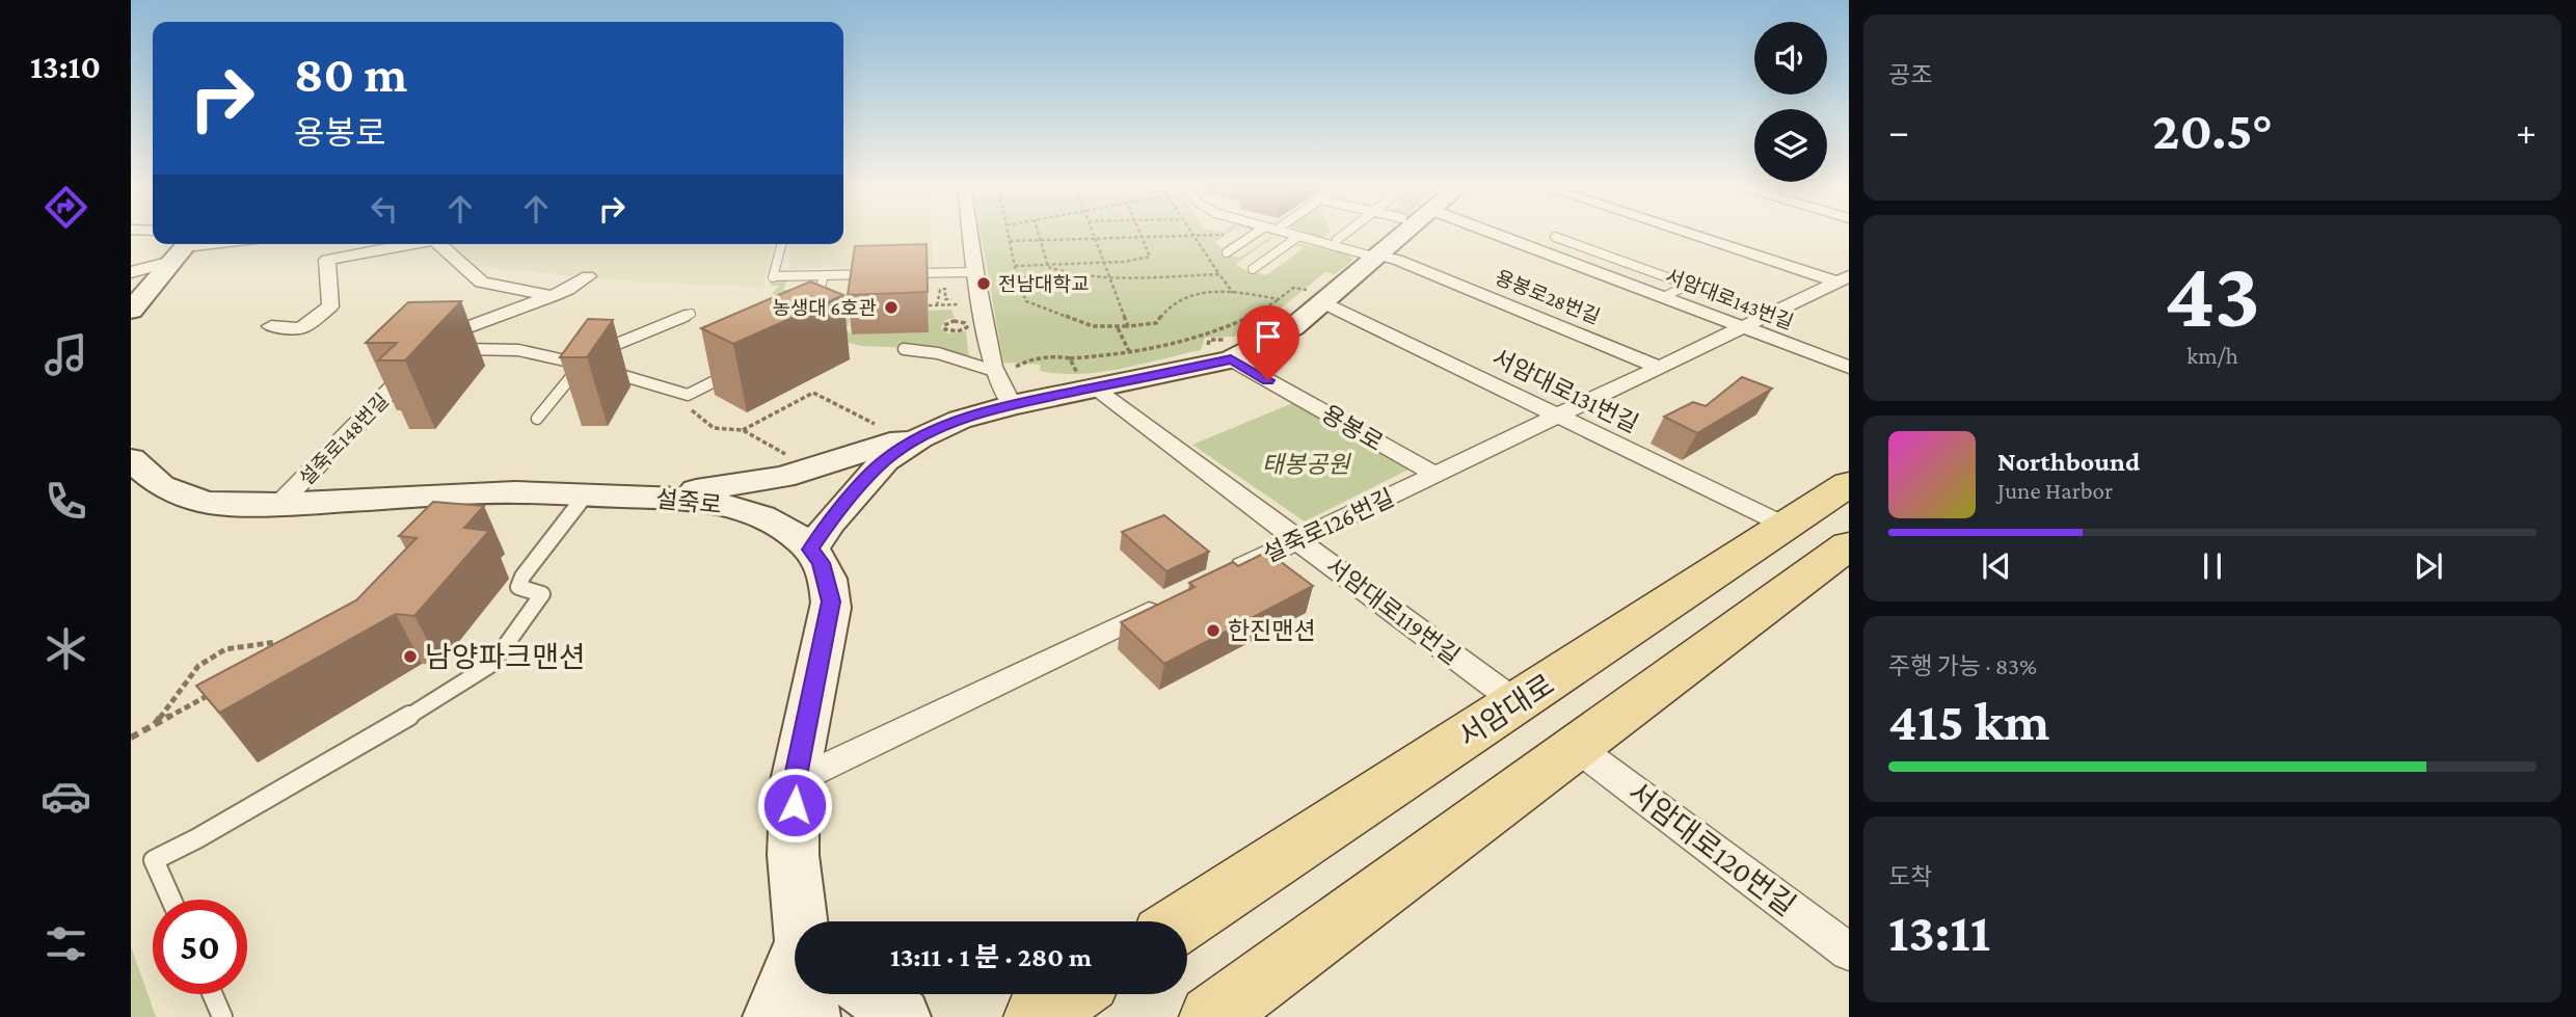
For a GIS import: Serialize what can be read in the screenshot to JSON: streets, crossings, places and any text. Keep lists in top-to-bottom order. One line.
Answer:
{"streets":{"main road":["설죽로","서암대로"],"street":["용봉로28번길","서암대로143번길","서암대로131번길","용봉로","설죽로148번길","설죽로126번길","서암대로119번길","서암대로120번길"]},"crossings":[["용봉로28번길","설죽로126번길"],["서암대로143번길","설죽로126번길"],["서암대로131번길","설죽로126번길"],["서암대로131번길","서암대로"],["용봉로","설죽로126번길"],["설죽로148번길","설죽로"],["설죽로126번길","서암대로119번길"],["서암대로119번길","서암대로"]],"parks":["태봉공원"],"places":["전남대학교","농생대 6호관","한진맨션","남양파크맨션"],"page":{"tabs":"13:10","tile":["공조",["43","km/h"],["주행 가능 · 83%","415 km"],["도착","13:11"]],"turn":["80 m","용봉로"],"heat":["−","20.5°","+"],"song":["Northbound","June Harbor"],"limit":"50","trip":"13:11 · 1 분 · 280 m"}}
